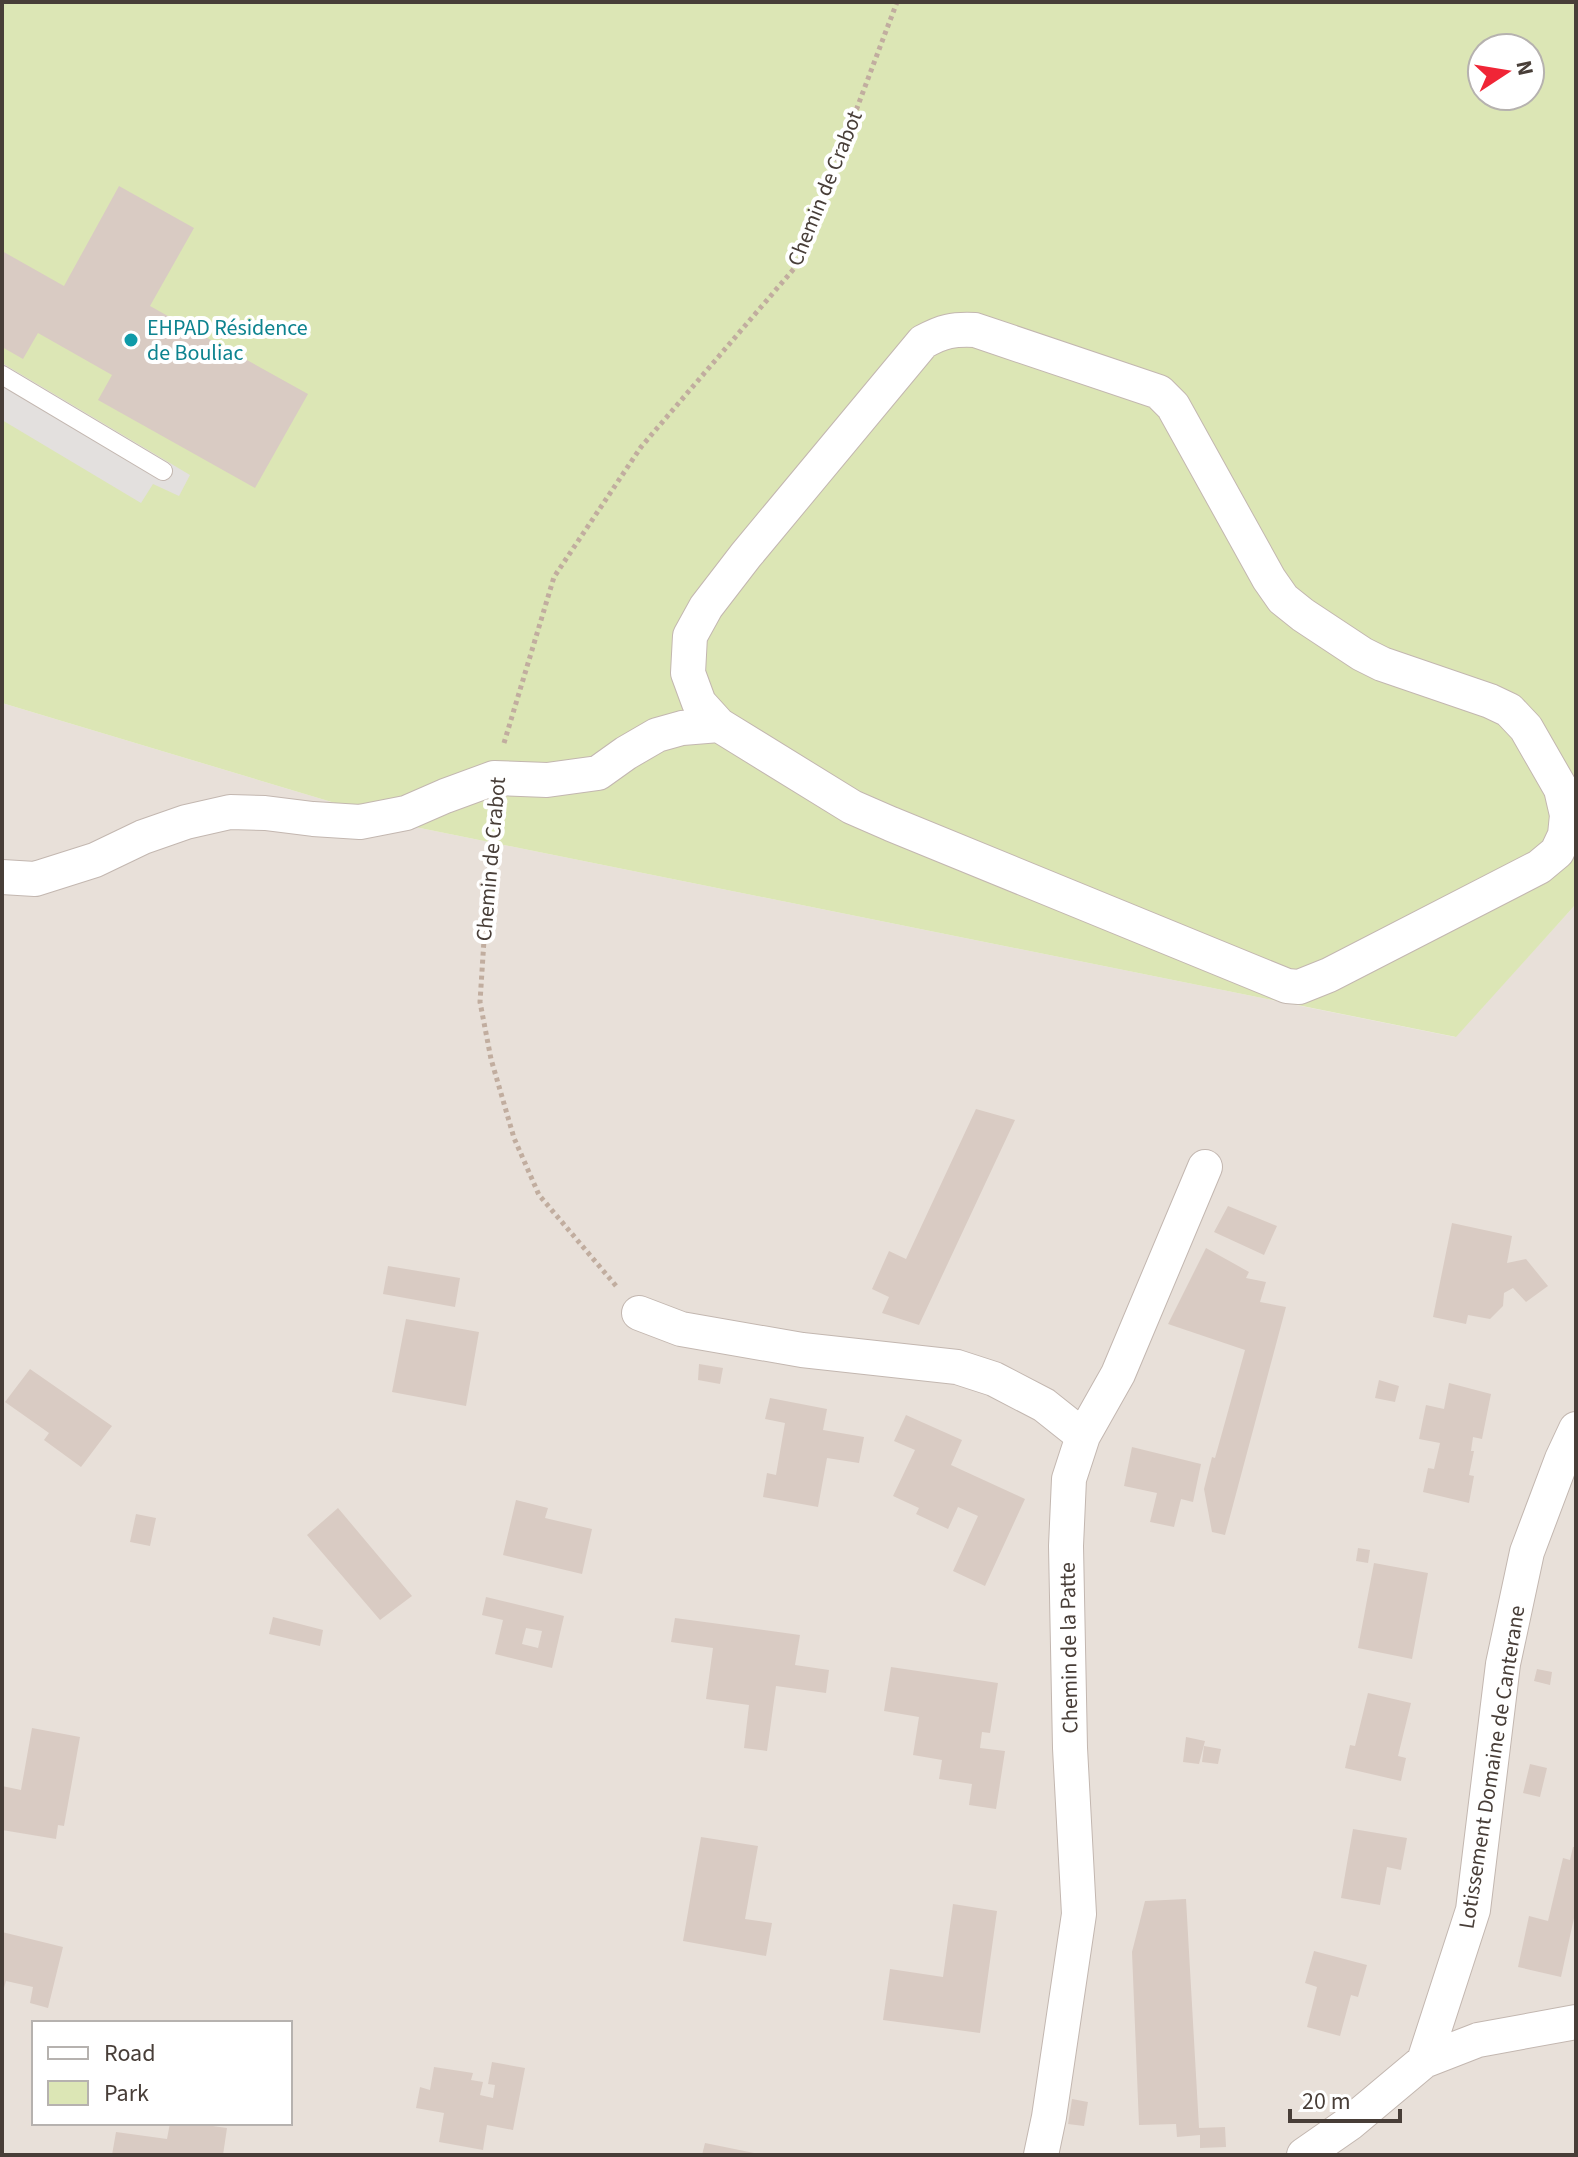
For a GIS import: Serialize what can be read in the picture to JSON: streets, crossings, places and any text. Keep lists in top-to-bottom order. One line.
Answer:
{"streets":{"street":["Chemin de la Patte","Lotissement Domaine de Canterane"],"path":["Chemin de Crabot"]},"places":["EHPAD Résidence de Bouliac"],"legend":["Road","Park"],"scale_bar":"20 m","north":"right"}
